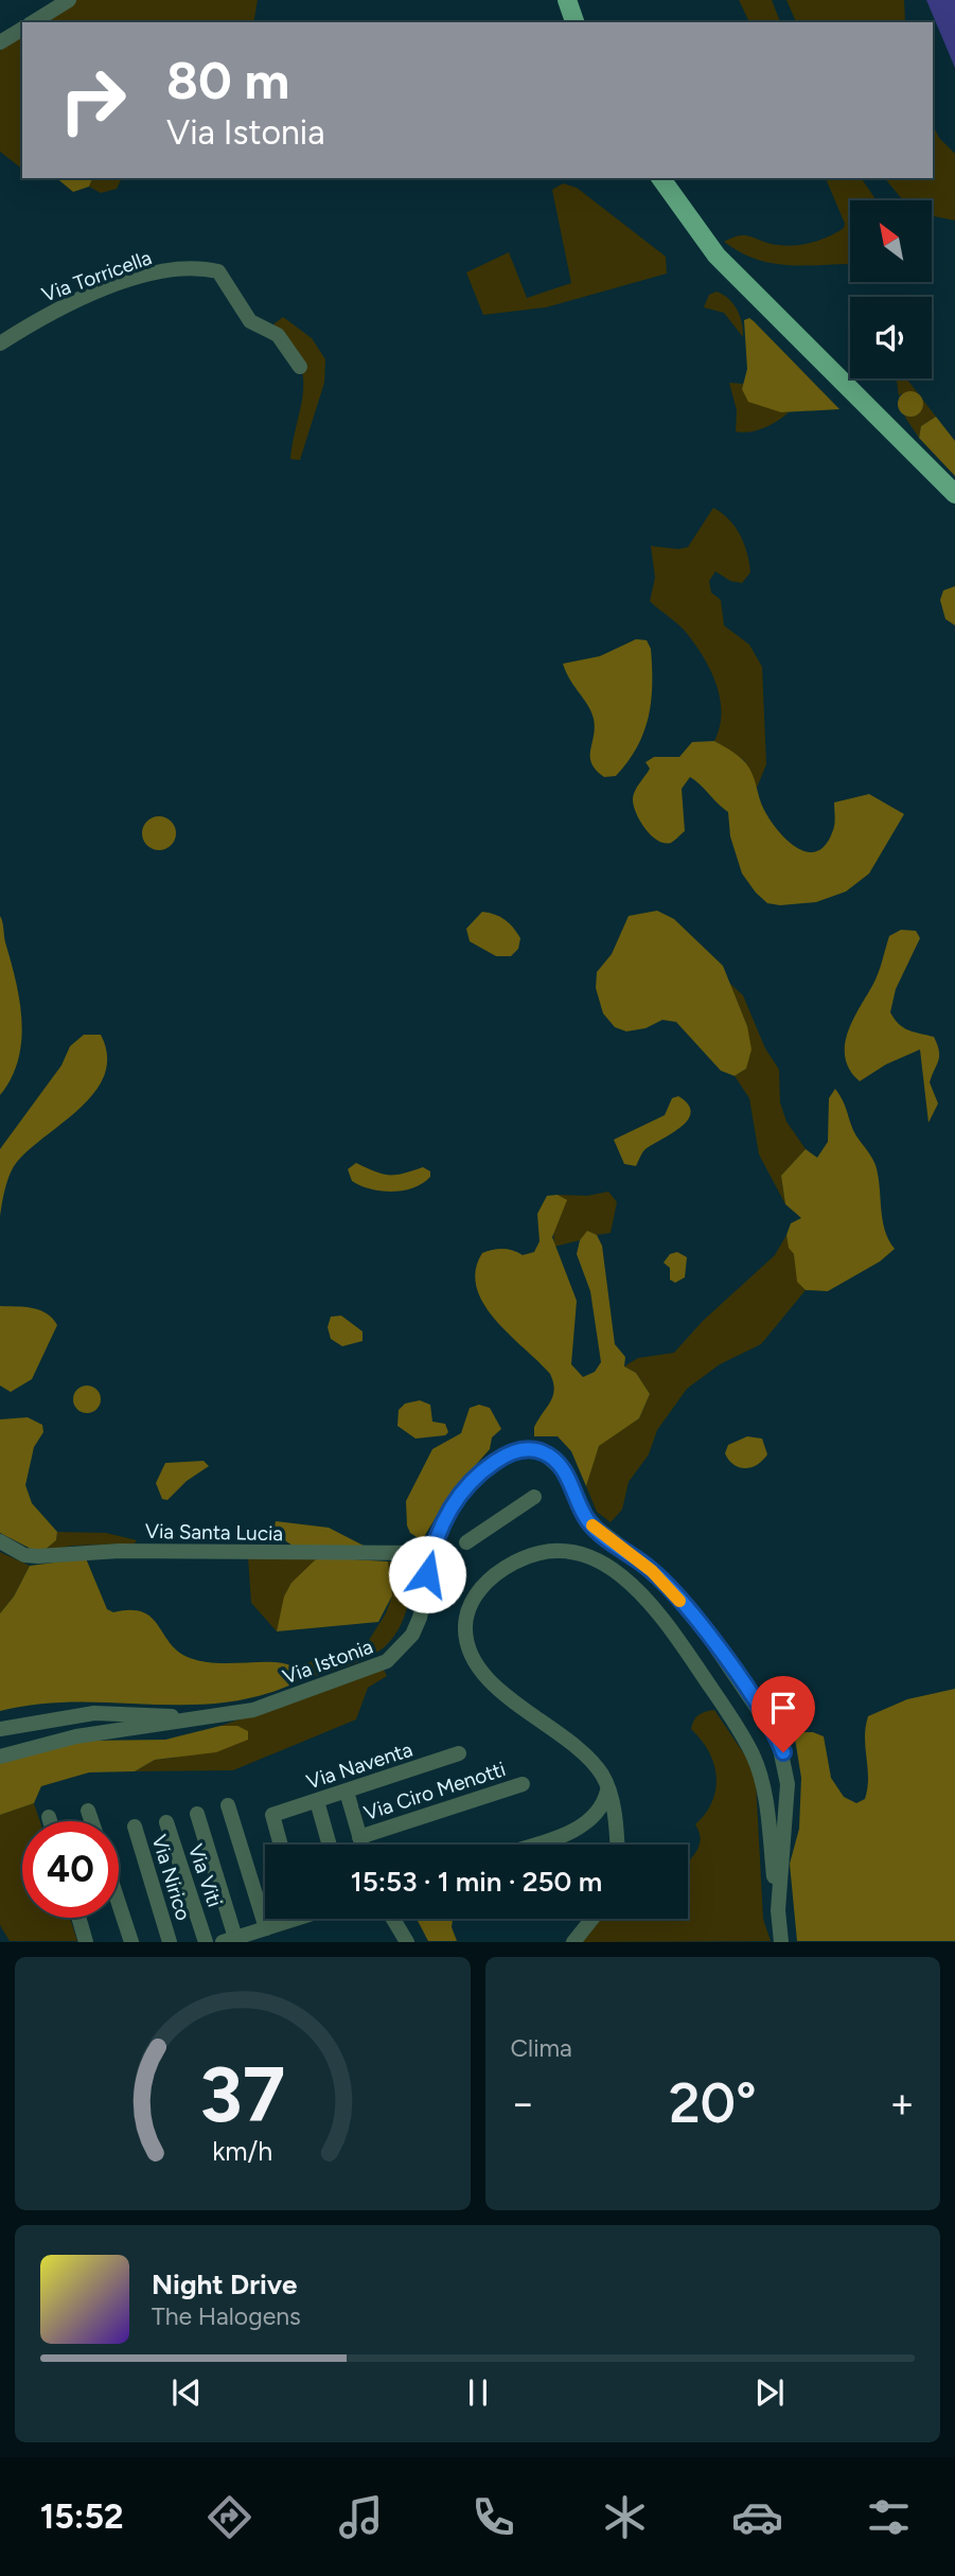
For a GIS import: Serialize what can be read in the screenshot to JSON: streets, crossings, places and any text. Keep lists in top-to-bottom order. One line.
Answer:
{"streets":{"street":["Via Torricella","Via Santa Lucia","Via Istonia","Via Naventa","Via Ciro Menotti","Via Viti","Via Nirico"]},"crossings":[["Via Santa Lucia","Via Istonia"]],"north":"top left","page":{"turn":["80 m","Via Istonia"],"limit":"40","trip":"15:53 · 1 min · 250 m","tile":"Clima","heat":["−","20°","+"],"song":["Night Drive","The Halogens"],"tabs":"15:52","gauge":["37","km/h"]}}
